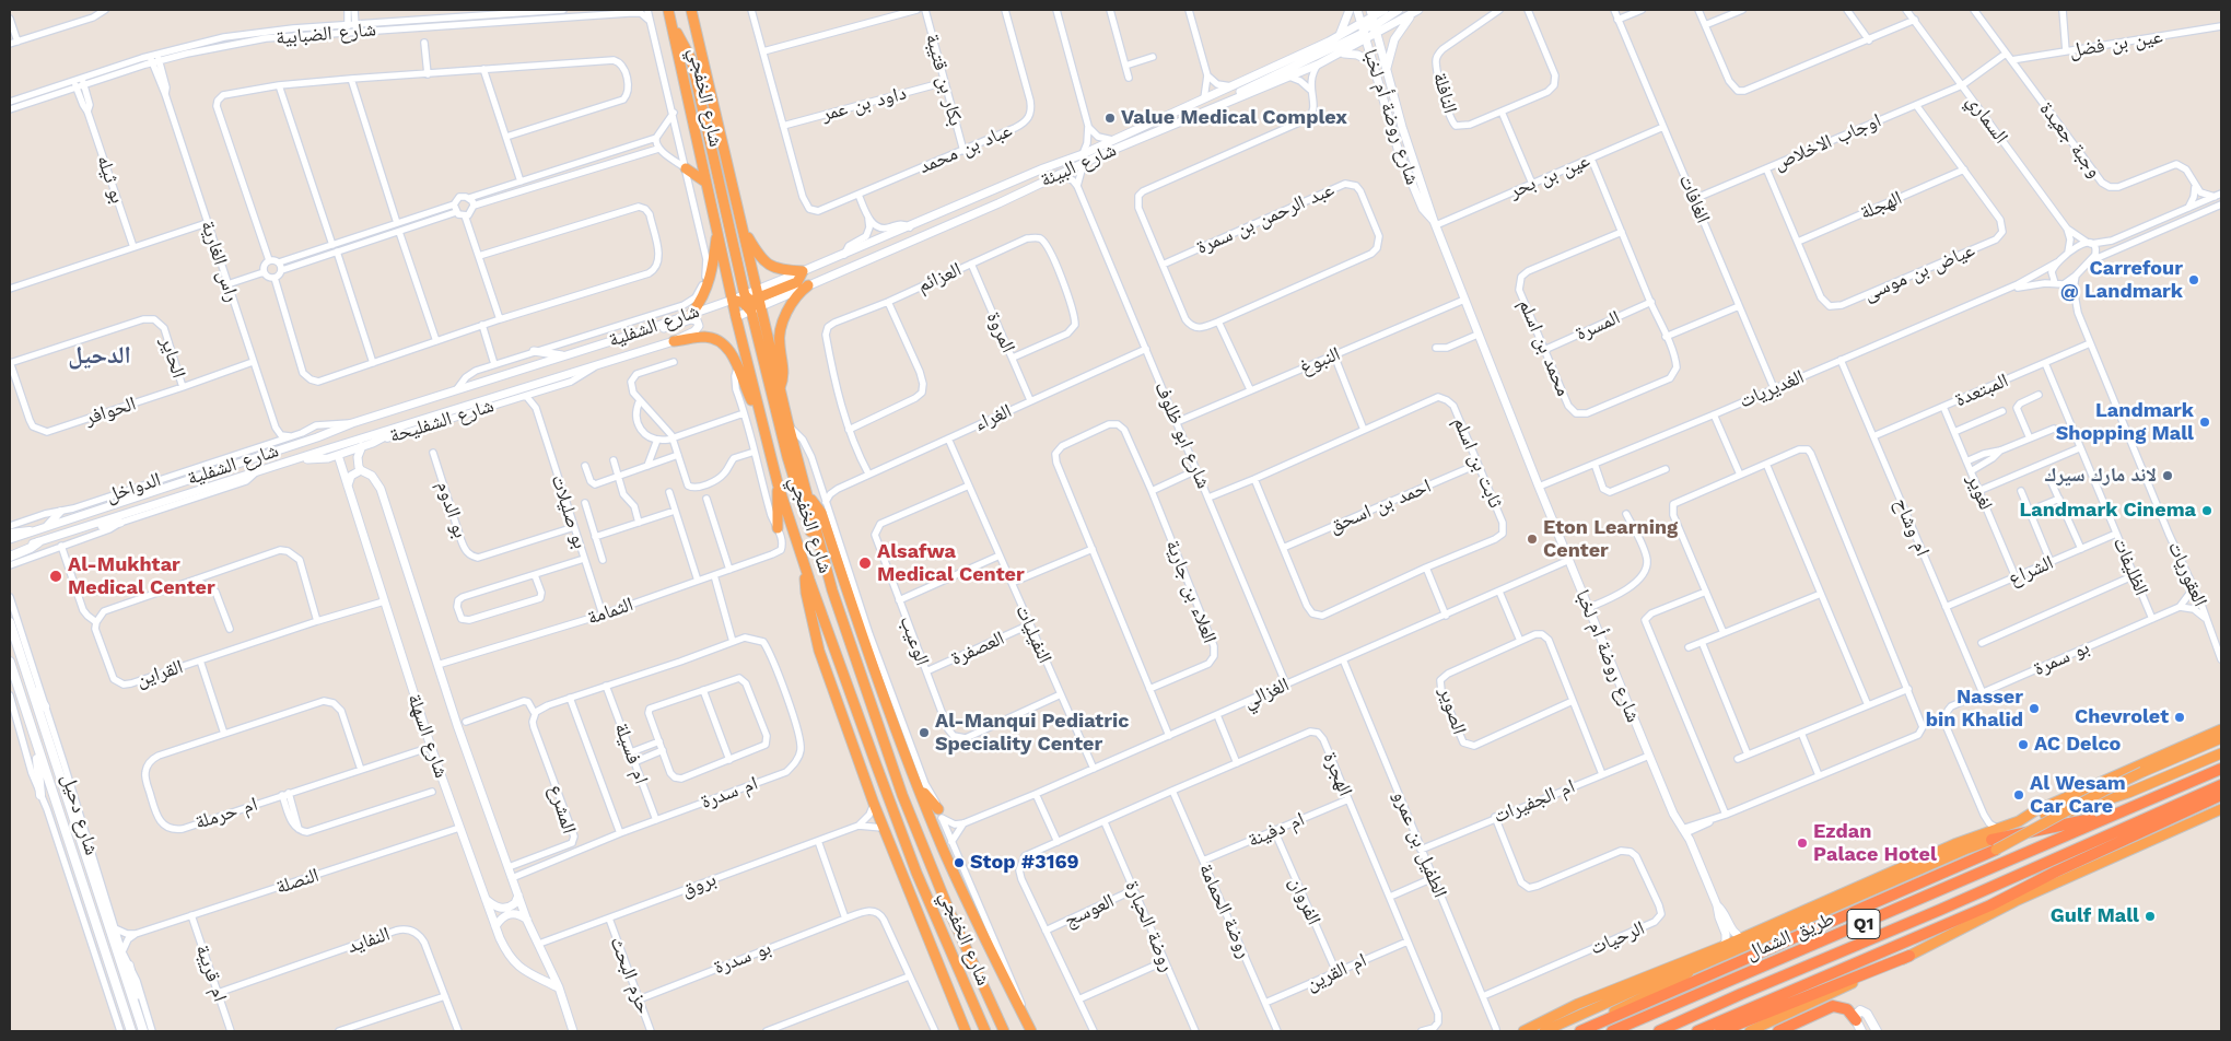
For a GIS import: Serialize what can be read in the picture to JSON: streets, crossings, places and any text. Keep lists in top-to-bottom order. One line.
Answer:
{"streets":{"highway":["شارع الخفجي","Q1","طريق الشمال"],"main road":["شارع دحيل"],"street":["شارع الضبابية","عين بن فضل","بكار بن قتيبة","النافلة","داود بن عمر","شارع روضة أم لخبا","السماري","وجبة جعيدة","اوجاب الاخلاص","عباد بن محمد","شارع البيئة","عين بن بحر","بو ثيله","الغافات","الهجلة","عبد الرحمن بن سمرة","راس الغارية","عياض بن موسى","العزائم","شارع الشفلية","المسرة","المروة","محمد بن اسلم","الحاير","النبوغ","الغديريات","المبتعدة","الحوافر","الغراء","شارع الشفليحة","شارع ابو ظلوف","ثابت بن اسلم","الدواخل","لغوير","احمد بن اسحق","بو الدوم","بو صليلات","ام وشاح","الظليفات","الشراع","العقوريات","العلاء بن جارية","الثمامة","النفيليات","الوعيب","العصفرة","بو سمرة","القراين","الغزالي","الصوير","شارع السهلة","ام فسيلة","الهجرة","ام سدرة","ام الجفيرات","المشرع","ام حرملة","ام دفينة","الطفيل بن عمرو","النصلة","بروق","الفروان","العوسج","روضة الحمامة","روضة الحبارة","الرحيات","النفايد","بو سدرة","ام القرين","ام قريبة","حزم البحث"]},"crossings":[["شارع الضبابية","شارع الخفجي"],["شارع الضبابية","بو ثيله"],["شارع الضبابية","راس الغارية"],["عين بن فضل","وجبة جعيدة"],["بكار بن قتيبة","داود بن عمر"],["بكار بن قتيبة","عباد بن محمد"],["شارع الخفجي","شارع البيئة"],["شارع الخفجي","شارع الشفلية"],["شارع الخفجي","الغراء"],["شارع الخفجي","الثمامة"],["داود بن عمر","عباد بن محمد"],["شارع روضة أم لخبا","شارع البيئة"],["شارع روضة أم لخبا","عين بن بحر"],["شارع روضة أم لخبا","النبوغ"],["شارع روضة أم لخبا","الغديريات"],["شارع روضة أم لخبا","الغزالي"],["شارع روضة أم لخبا","ام الجفيرات"],["السماري","اوجاب الاخلاص"],["السماري","الغديريات"],["وجبة جعيدة","اوجاب الاخلاص"],["اوجاب الاخلاص","الغافات"],["اوجاب الاخلاص","عياض بن موسى"],["شارع البيئة","عبد الرحمن بن سمرة"],["عين بن بحر","الغافات"],["عين بن بحر","محمد بن اسلم"],["الغافات","الغديريات"],["الهجلة","عياض بن موسى"],["راس الغارية","الحوافر"],["العزائم","المروة"],["العزائم","الغراء"],["شارع الشفلية","شارع الشفليحة"],["شارع الشفلية","الدواخل"],["شارع الشفلية","بو صليلات"],["المسرة","محمد بن اسلم"],["المروة","الغراء"],["الحاير","الحوافر"],["النبوغ","شارع ابو ظلوف"],["الغديريات","ام وشاح"],["الغديريات","العقوريات"],["المبتعدة","لغوير"],["المبتعدة","ام وشاح"],["المبتعدة","الظليفات"],["المبتعدة","العقوريات"],["الغراء","شارع ابو ظلوف"],["الغراء","النفيليات"],["شارع ابو ظلوف","ثابت بن اسلم"],["شارع ابو ظلوف","الغزالي"],["ثابت بن اسلم","احمد بن اسحق"],["لغوير","الشراع"],["بو الدوم","بو صليلات"],["بو صليلات","الثمامة"],["ام وشاح","الشراع"],["ام وشاح","بو سمرة"],["الظليفات","الشراع"],["الظليفات","بو سمرة"],["العلاء بن جارية","الغزالي"],["الثمامة","شارع السهلة"],["النفيليات","الوعيب"],["النفيليات","العصفرة"],["النفيليات","الغزالي"],["الوعيب","العصفرة"],["القراين","شارع السهلة"],["الغزالي","الطفيل بن عمرو"],["الصوير","ام الجفيرات"],["شارع السهلة","ام سدرة"],["شارع السهلة","المشرع"],["شارع السهلة","ام حرملة"],["شارع السهلة","النصلة"],["شارع السهلة","بروق"],["ام فسيلة","ام سدرة"],["الهجرة","ام دفينة"],["الهجرة","العوسج"],["الهجرة","روضة الحمامة"],["الهجرة","روضة الحبارة"],["الهجرة","ام القرين"],["ام سدرة","المشرع"],["ام الجفيرات","الطفيل بن عمرو"],["ام الجفيرات","الرحيات"],["ام دفينة","الفروان"],["ام دفينة","روضة الحمامة"],["الطفيل بن عمرو","الرحيات"],["النصلة","ام قريبة"],["بروق","حزم البحث"],["الفروان","ام القرين"],["العوسج","روضة الحبارة"],["روضة الحمامة","ام القرين"],["النفايد","ام قريبة"],["بو سدرة","حزم البحث"]],"districts":["الدحيل"],"places":["Value Medical Complex","Carrefour @ Landmark","Landmark Shopping Mall","لاند مارك سيرك","Landmark Cinema","Eton Learning Center","Alsafwa Medical Center","Al-Mukhtar Medical Center","Nasser bin Khalid","Chevrolet","Al-Manqui Pediatric Speciality Center","AC Delco","Al Wesam Car Care","Ezdan Palace Hotel","Stop #3169","Gulf Mall"]}
